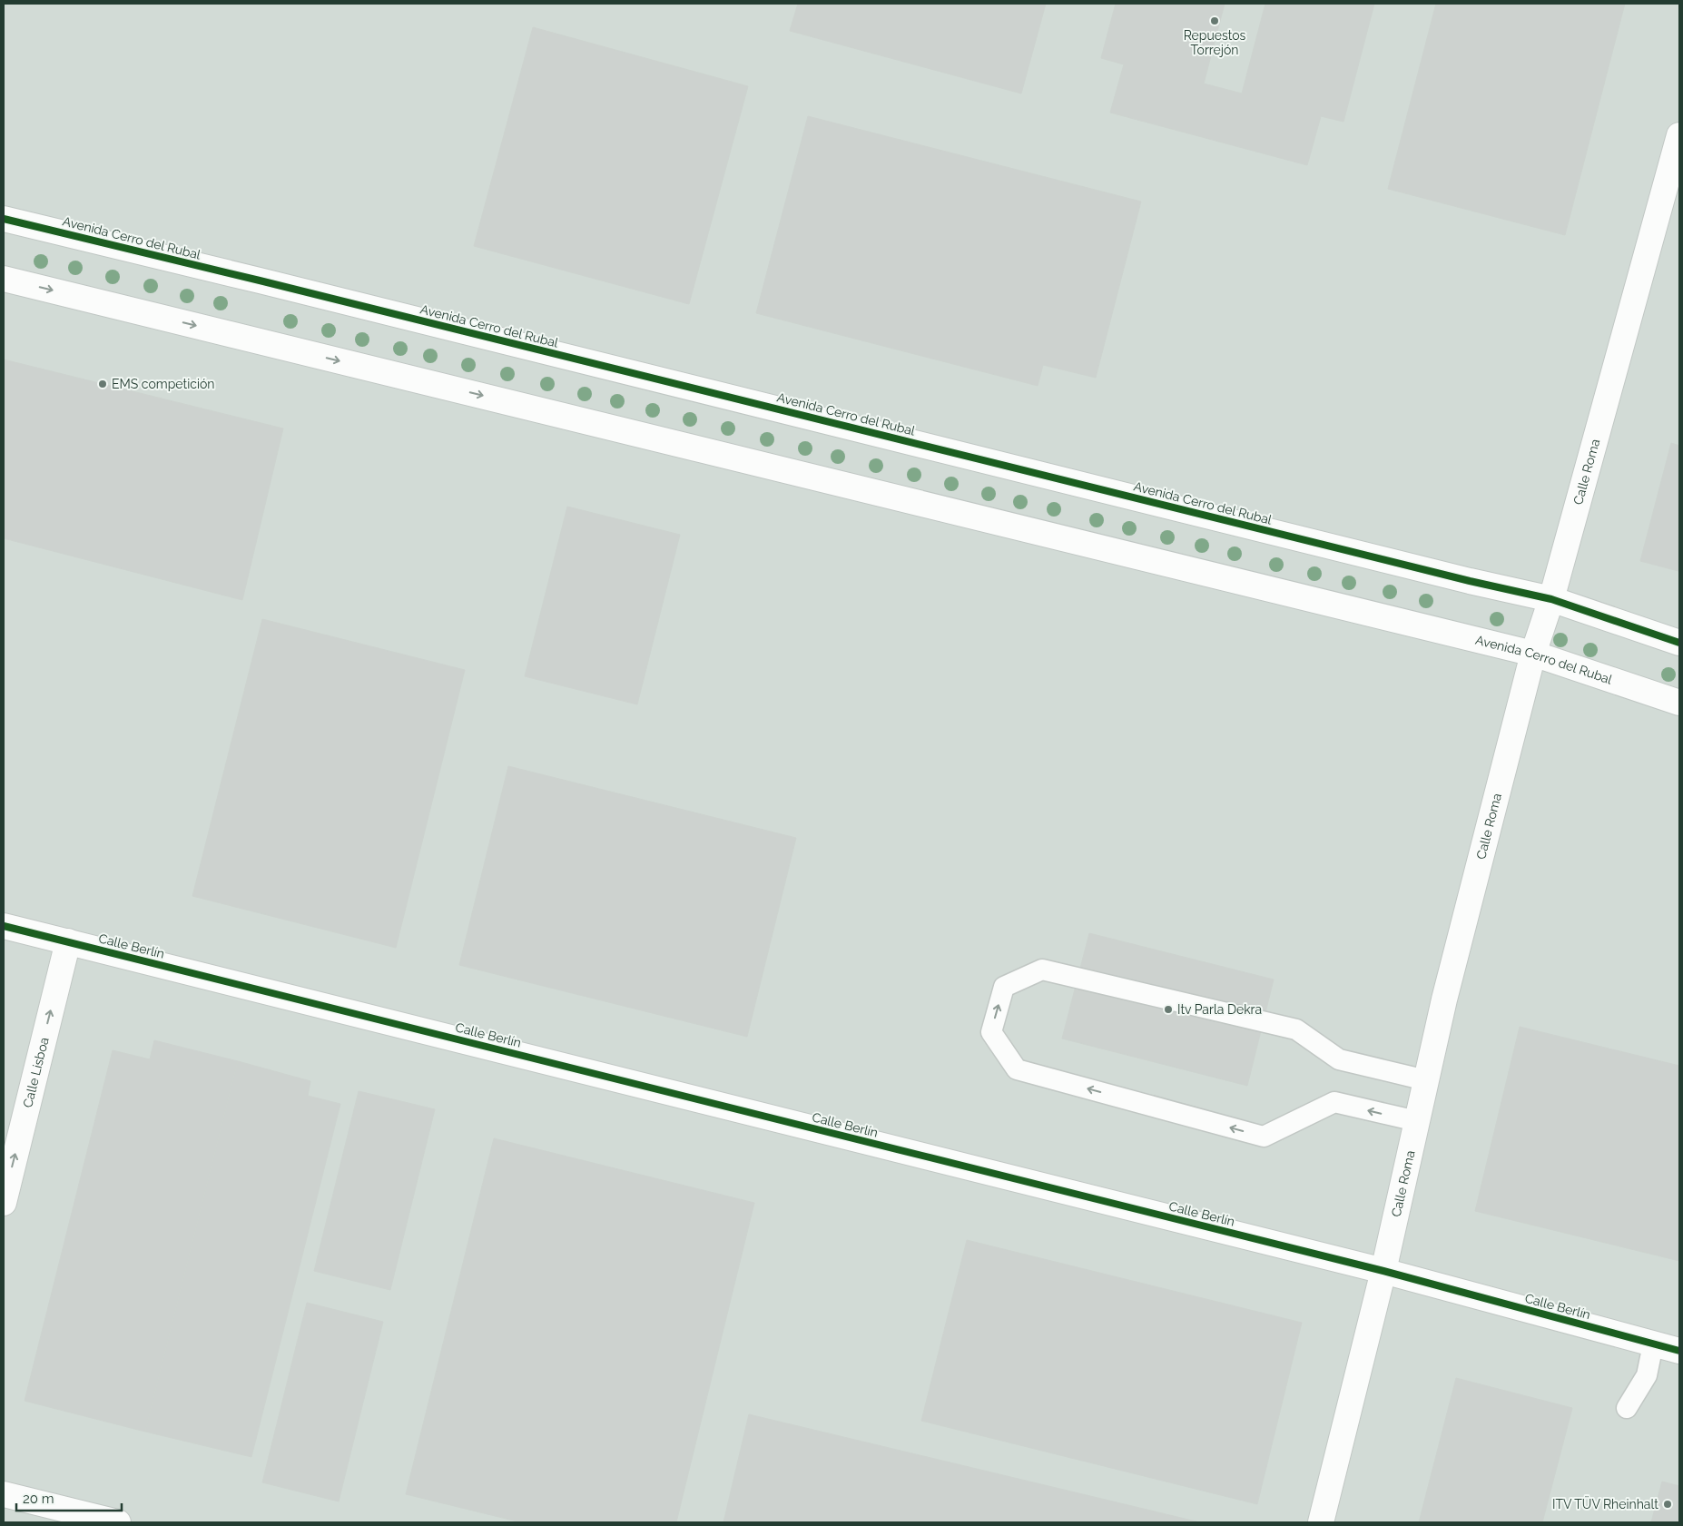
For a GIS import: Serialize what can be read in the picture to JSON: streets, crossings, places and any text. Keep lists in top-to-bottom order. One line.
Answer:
{"streets":{"street":["Avenida Cerro del Rubal","Calle Roma","Calle Berlín","Calle Lisboa"]},"crossings":[["Avenida Cerro del Rubal","Calle Roma"],["Calle Roma","Calle Berlín"],["Calle Berlín","Calle Lisboa"]],"one_way":["Calle Lisboa"],"places":["Repuestos Torrejón","EMS competición","Itv Parla Dekra","ITV TÜV Rheinhalt"],"scale_bar":"20 m"}
